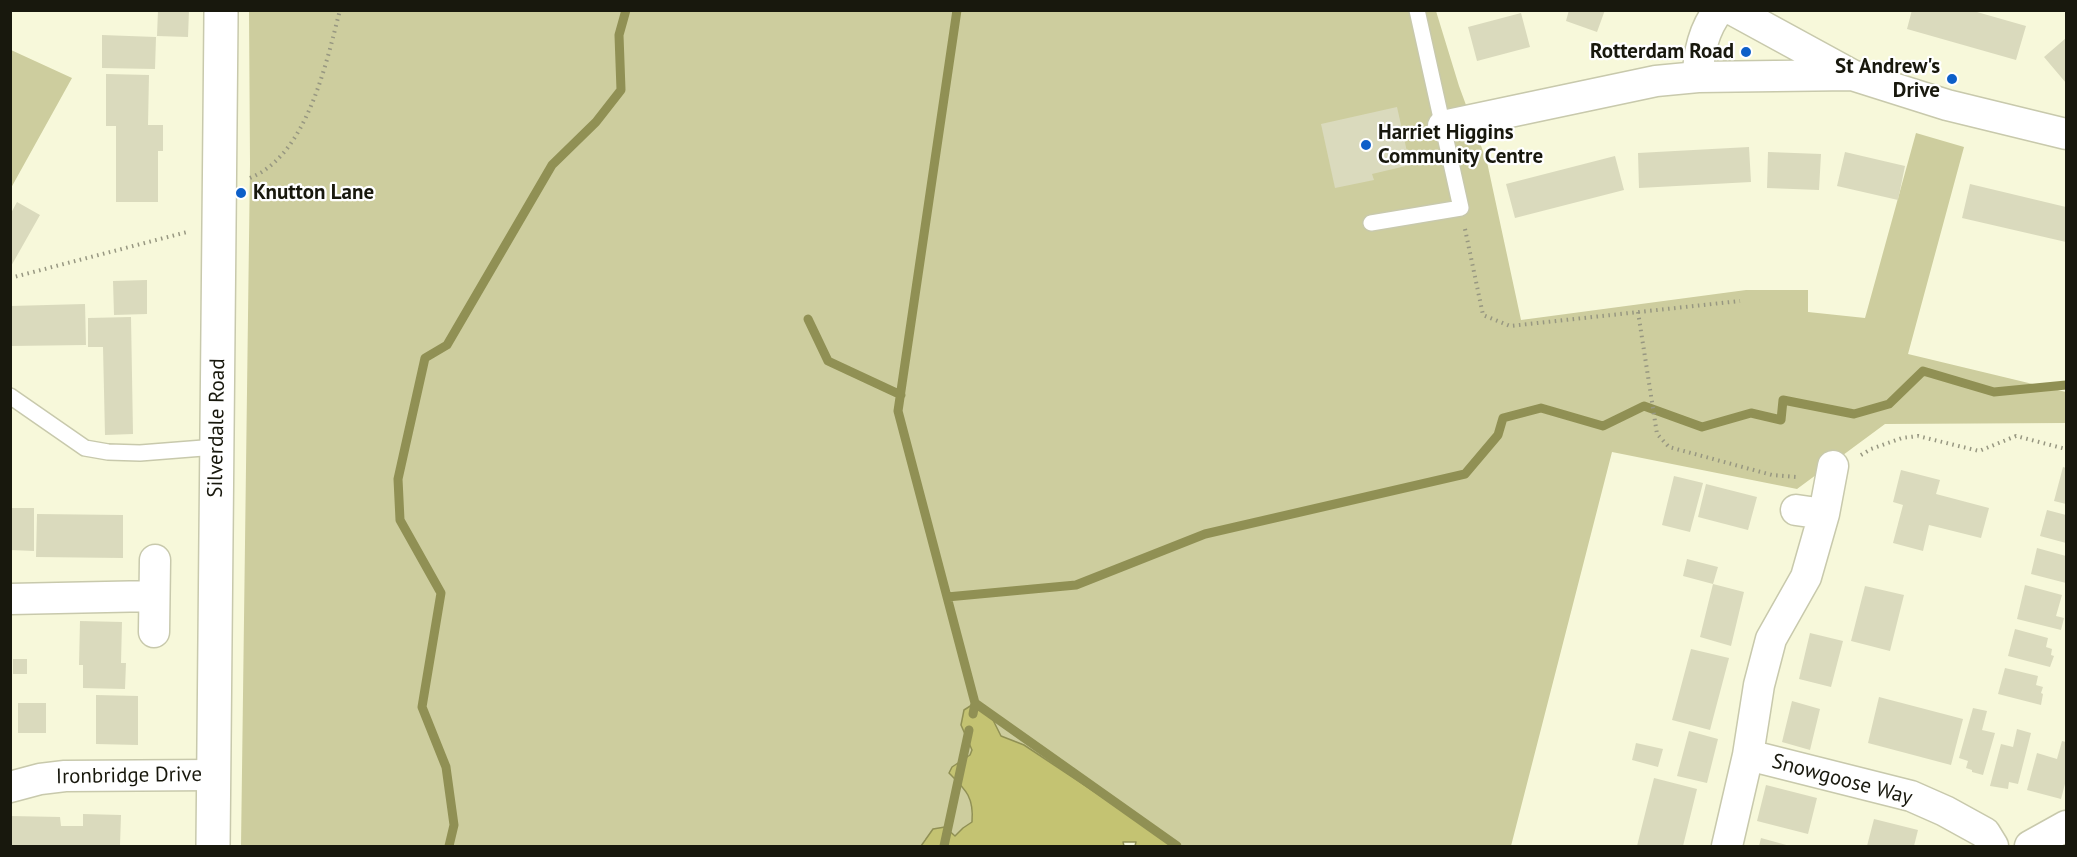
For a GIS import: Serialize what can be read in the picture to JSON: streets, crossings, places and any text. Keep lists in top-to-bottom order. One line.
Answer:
{"streets":{"main road":["Silverdale Road"],"street":["Ironbridge Drive","Snowgoose Way"]},"crossings":[["Silverdale Road","Ironbridge Drive"]],"places":["Rotterdam Road","St Andrew's Drive","Harriet Higgins Community Centre","Knutton Lane"]}
